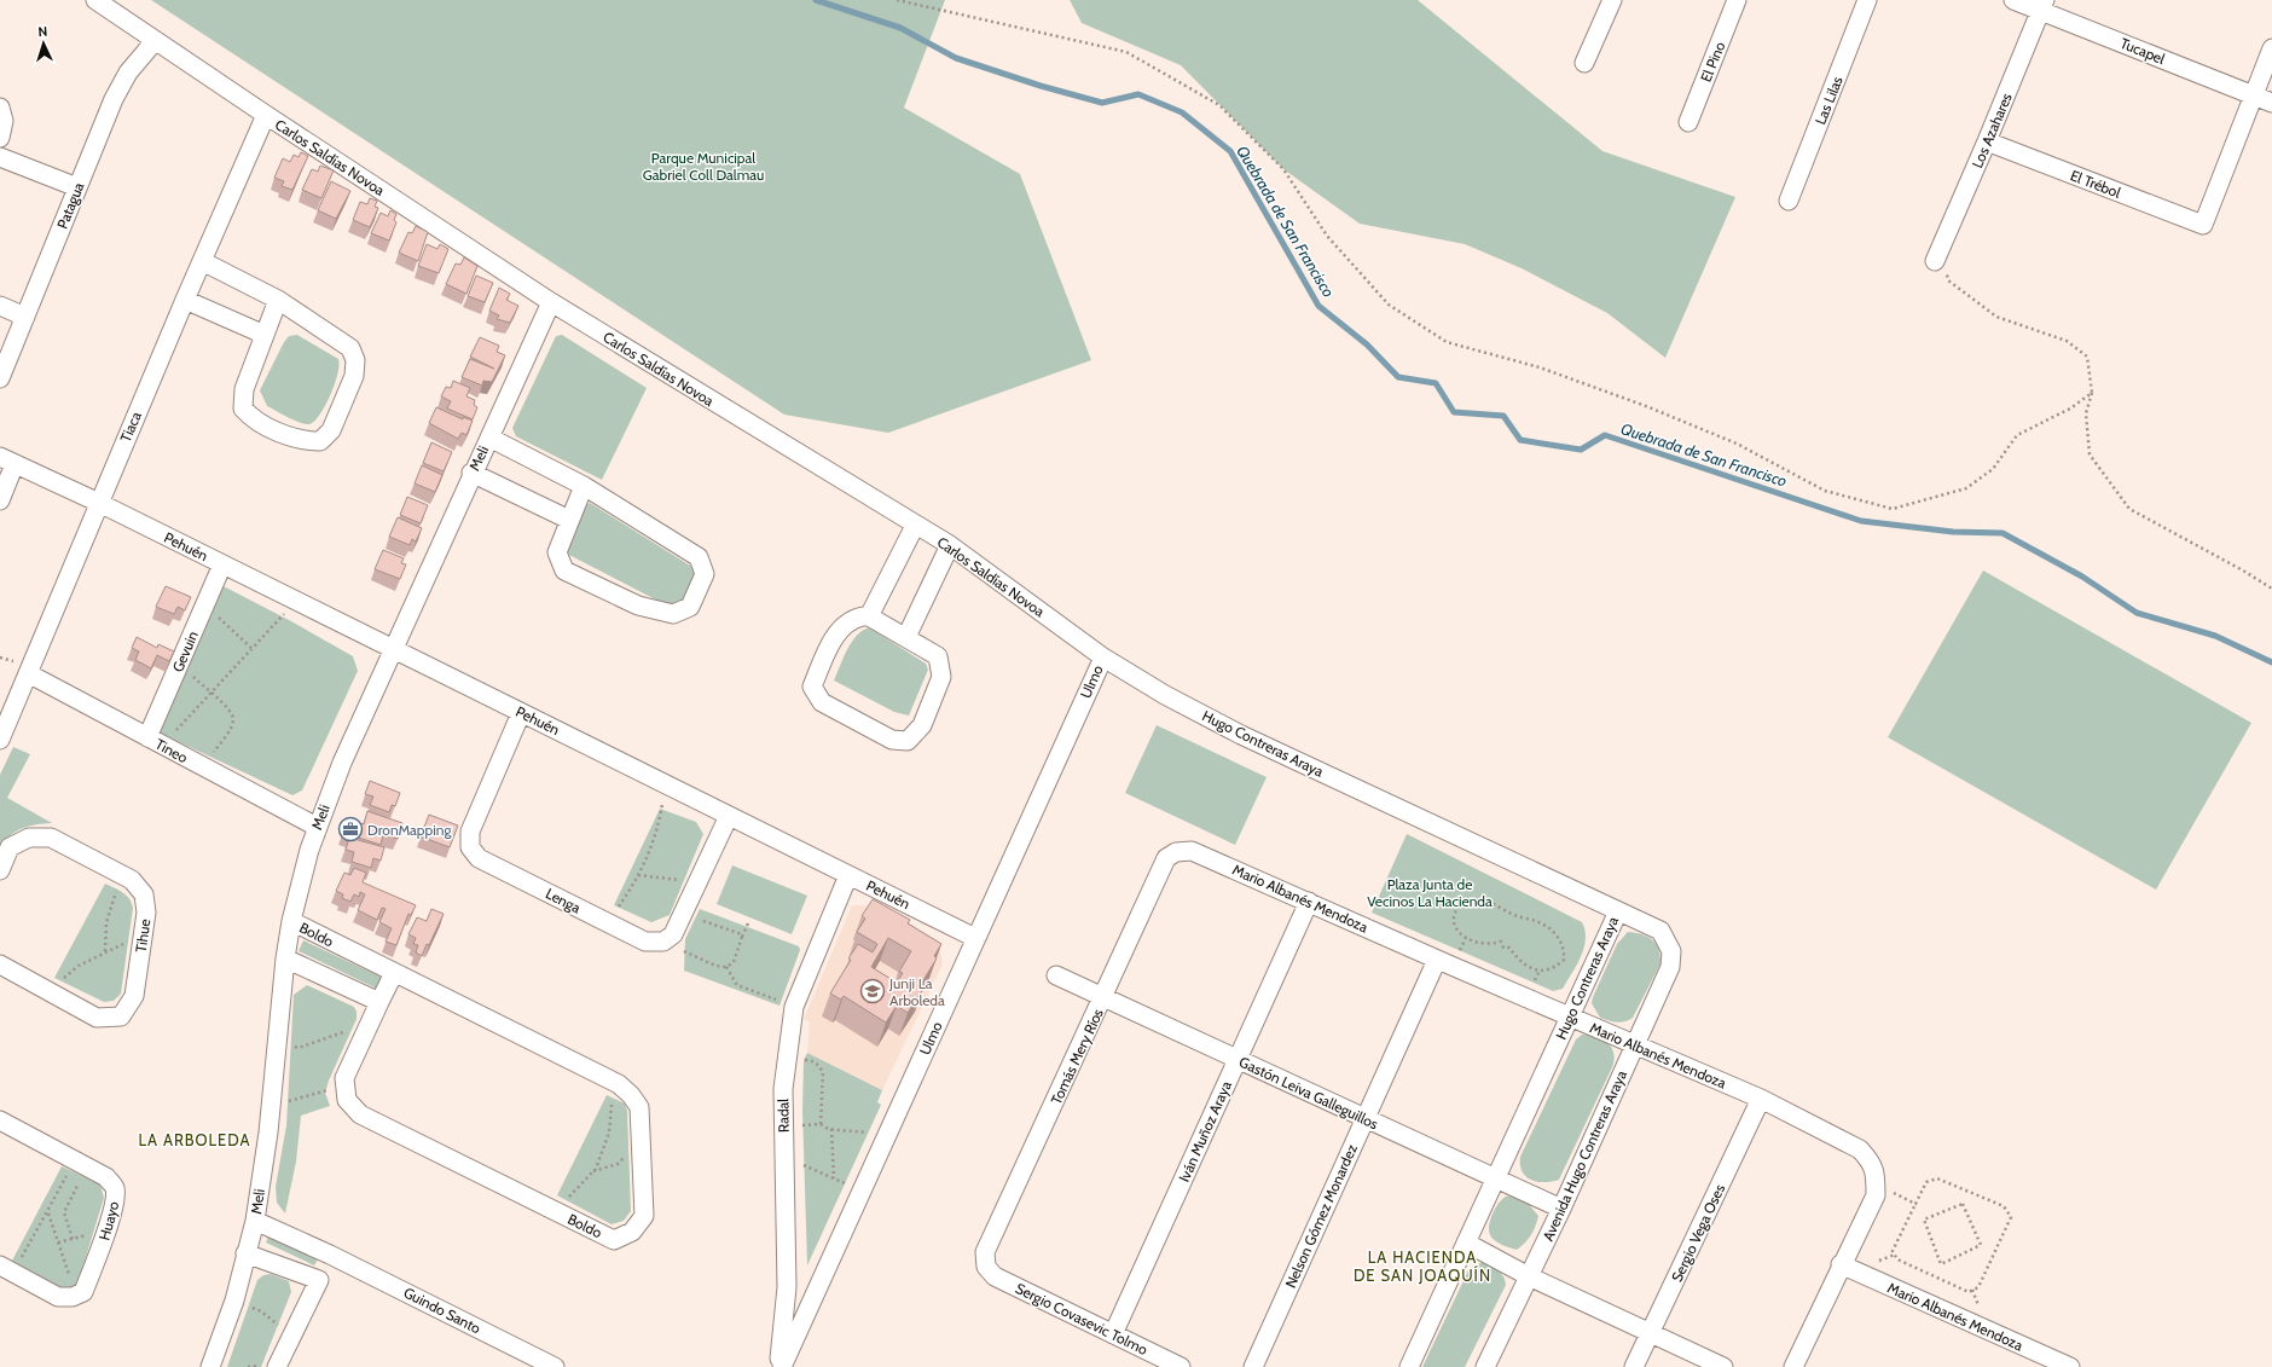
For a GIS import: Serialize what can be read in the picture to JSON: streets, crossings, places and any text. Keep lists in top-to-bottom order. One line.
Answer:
{"streets":{"street":["Tucapel","El Pino","Las Lilas","Los Azahares","Carlos Saldías Novoa","El Trébol","Patagua","Tiaca","Meli","Pehuén","Gevuin","Ulmo","Hugo Contreras Araya","Tineo","Mario Albanés Mendoza","Lenga","Boldo","Tihue","Tomás Mery Ríos","Gastón Leiva Galleguillos","Radal","Iván Muñoz Araya","Avenida Hugo Contreras Araya","Nelson Gómez Monardez","Huayo","Sergio Vega Oses","Guindo Santo","Sergio Covasevic Tolmo"]},"crossings":[["Tucapel","Los Azahares"],["Tucapel","El Trébol"],["Los Azahares","El Trébol"],["Carlos Saldías Novoa","Patagua"],["Carlos Saldías Novoa","Tiaca"],["Carlos Saldías Novoa","Meli"],["Carlos Saldías Novoa","Ulmo"],["Carlos Saldías Novoa","Hugo Contreras Araya"],["Tiaca","Pehuén"],["Tiaca","Tineo"],["Meli","Pehuén"],["Meli","Tineo"],["Meli","Boldo"],["Meli","Guindo Santo"],["Pehuén","Gevuin"],["Pehuén","Ulmo"],["Pehuén","Lenga"],["Pehuén","Radal"],["Gevuin","Tineo"],["Ulmo","Radal"],["Hugo Contreras Araya","Mario Albanés Mendoza"],["Hugo Contreras Araya","Gastón Leiva Galleguillos"],["Hugo Contreras Araya","Avenida Hugo Contreras Araya"],["Mario Albanés Mendoza","Tomás Mery Ríos"],["Mario Albanés Mendoza","Iván Muñoz Araya"],["Mario Albanés Mendoza","Avenida Hugo Contreras Araya"],["Mario Albanés Mendoza","Nelson Gómez Monardez"],["Mario Albanés Mendoza","Sergio Vega Oses"],["Tomás Mery Ríos","Gastón Leiva Galleguillos"],["Tomás Mery Ríos","Sergio Covasevic Tolmo"],["Gastón Leiva Galleguillos","Iván Muñoz Araya"],["Gastón Leiva Galleguillos","Avenida Hugo Contreras Araya"],["Gastón Leiva Galleguillos","Nelson Gómez Monardez"],["Iván Muñoz Araya","Sergio Covasevic Tolmo"]],"districts":["LA ARBOLEDA","LA HACIENDA DE SAN JOAQUÍN"],"water":["Quebrada de San Francisco"],"parks":["Parque Municipal Gabriel Coll Dalmau","Plaza Junta de Vecinos La Hacienda"],"places":{"office":["DronMapping"],"school or university":["Junji La Arboleda"]},"north":"top"}
